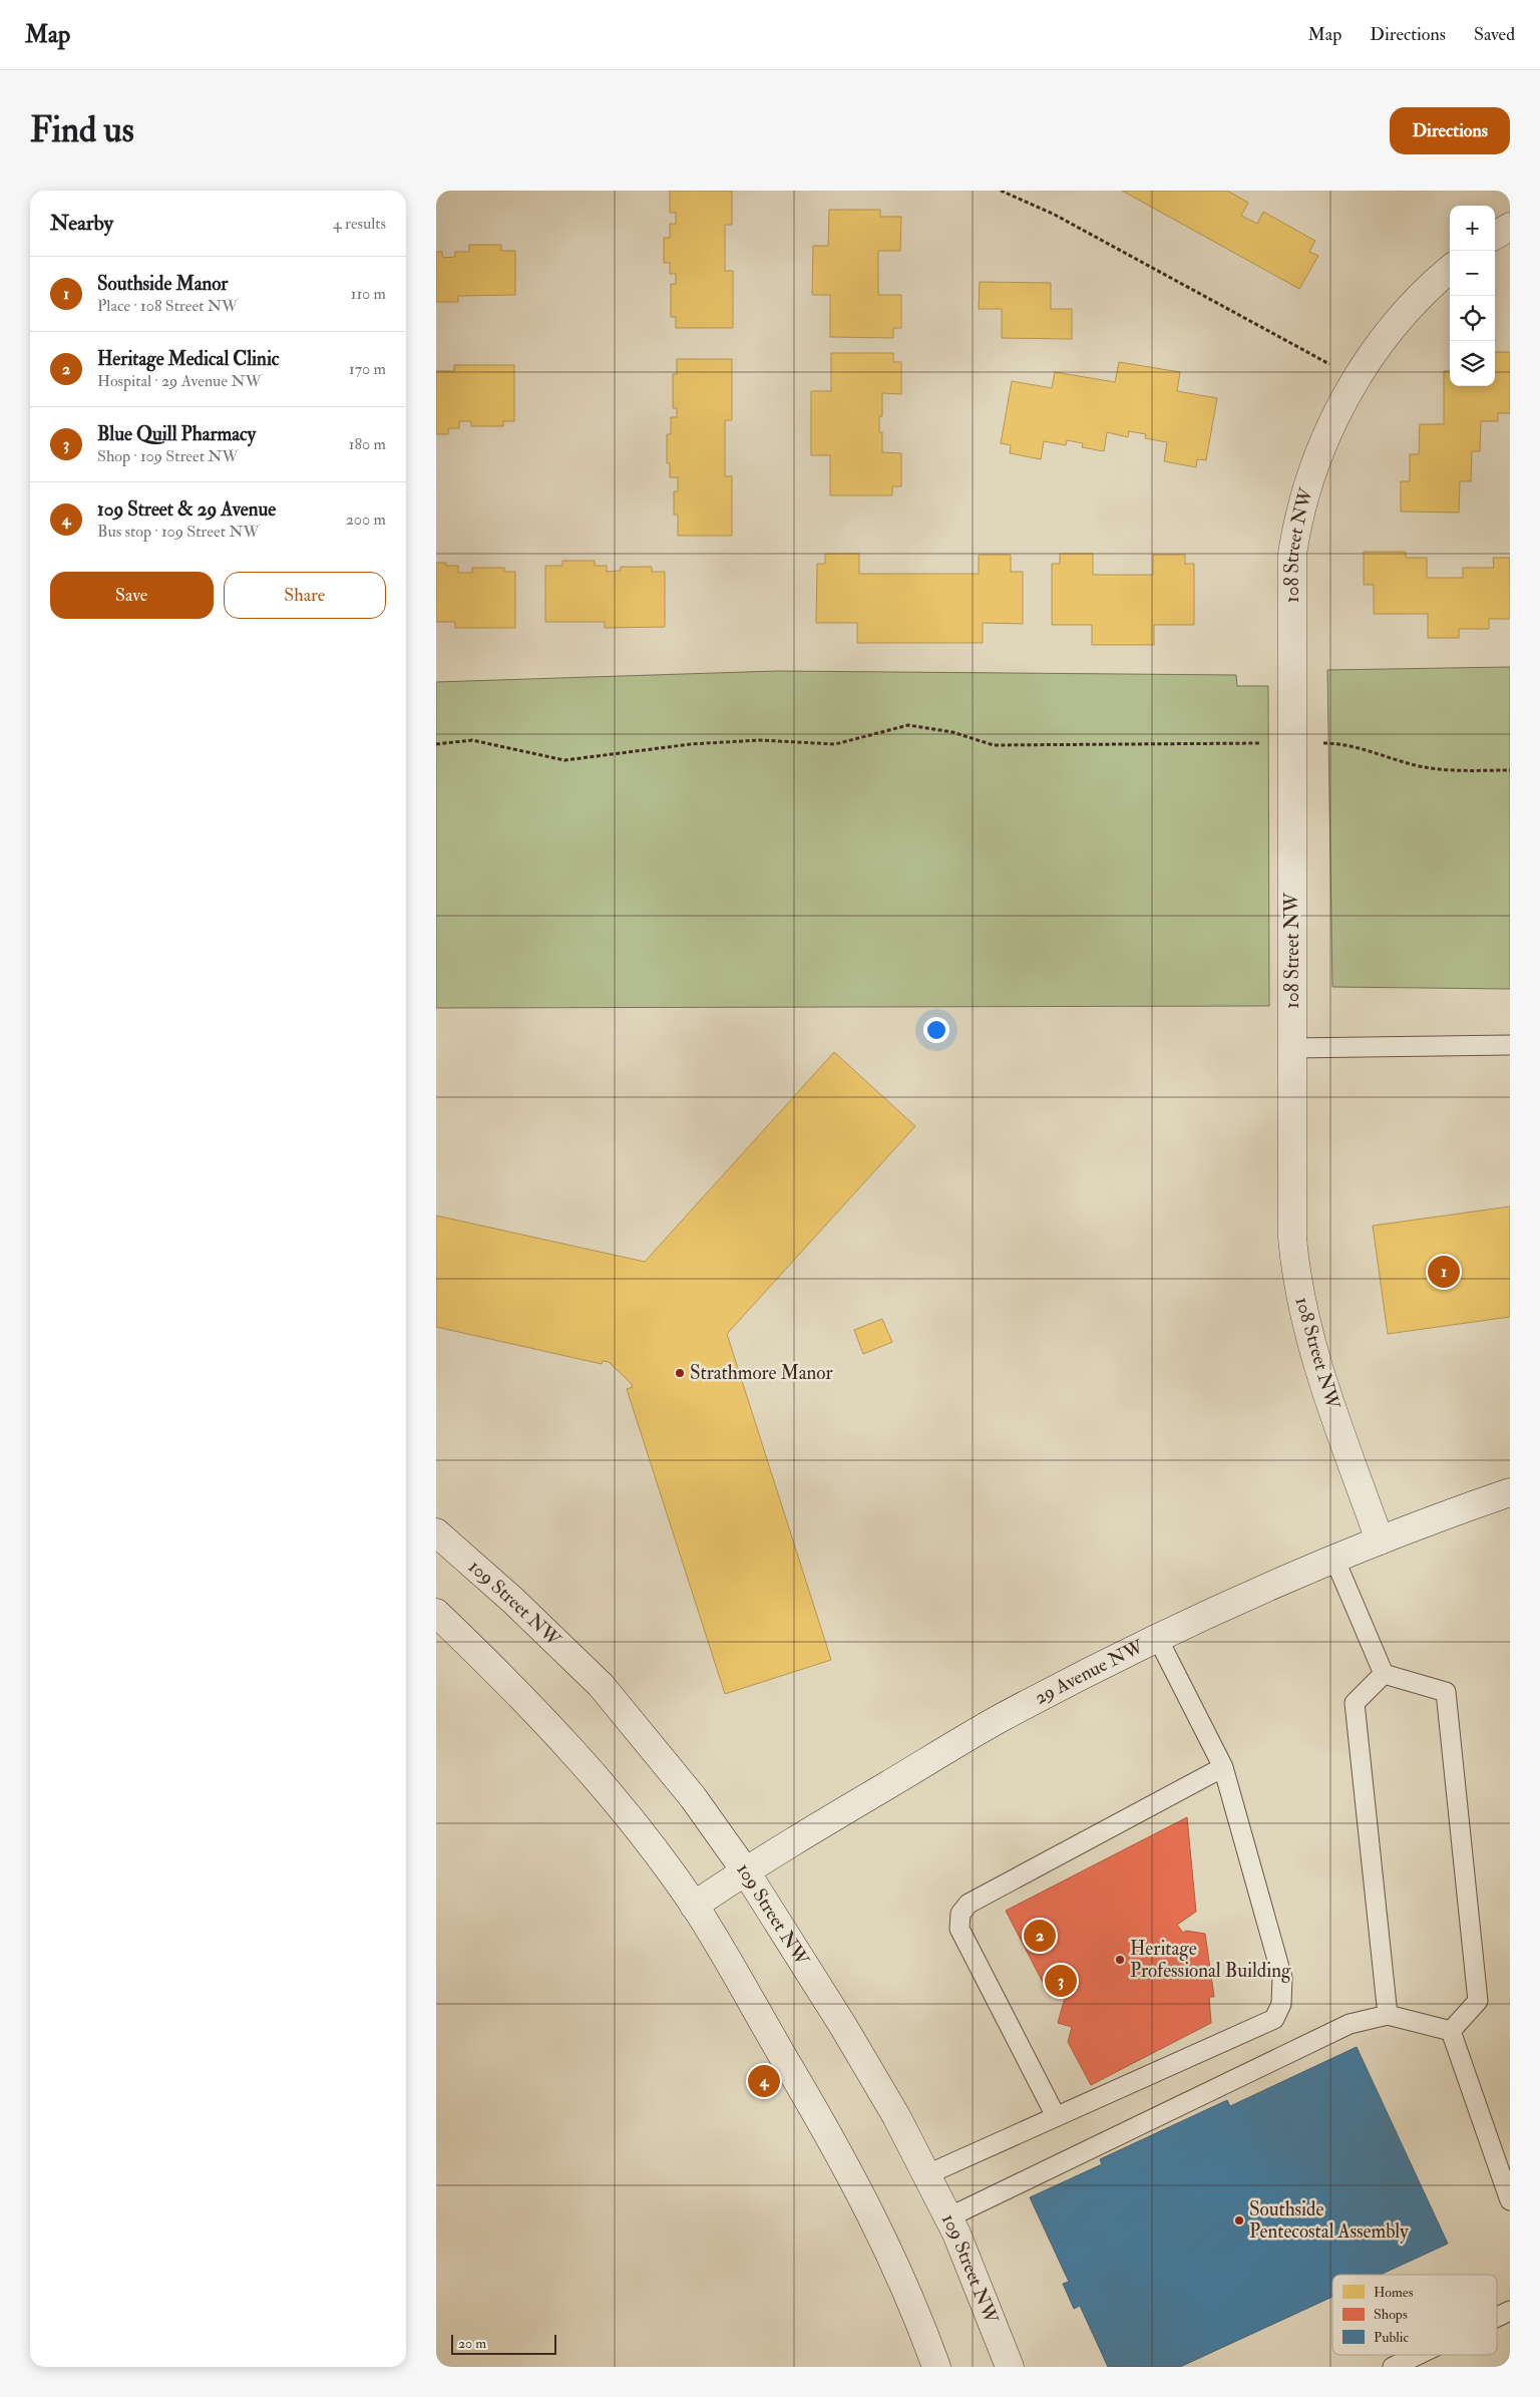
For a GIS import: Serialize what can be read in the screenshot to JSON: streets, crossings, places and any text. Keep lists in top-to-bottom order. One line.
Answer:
{"streets":{"street":["108 Street NW","109 Street NW","29 Avenue NW"]},"crossings":[["108 Street NW","29 Avenue NW"],["109 Street NW","29 Avenue NW"]],"places":["Strathmore Manor","Heritage Professional Building","Southside Pentecostal Assembly"],"legend":["Homes","Shops","Public"],"scale_bar":"20 m","page":{"header":"Map","nav":["Map","Directions","Saved"],"buttons":["Directions",["Save","Share"]],"title":"Find us","heading":["Nearby","4 results"],"map_buttons":["+","−"],"list":[{"mark":"1","name":"Southside Manor","note":"Place · 108 Street NW","value":"110 m"},{"mark":"2","name":"Heritage Medical Clinic","note":"Hospital · 29 Avenue NW","value":"170 m"},{"mark":"3","name":"Blue Quill Pharmacy","note":"Shop · 109 Street NW","value":"180 m"},{"mark":"4","name":"109 Street & 29 Avenue","note":"Bus stop · 109 Street NW","value":"200 m"}],"pins":["1","2","3","4"],"scale":"20 m"}}
